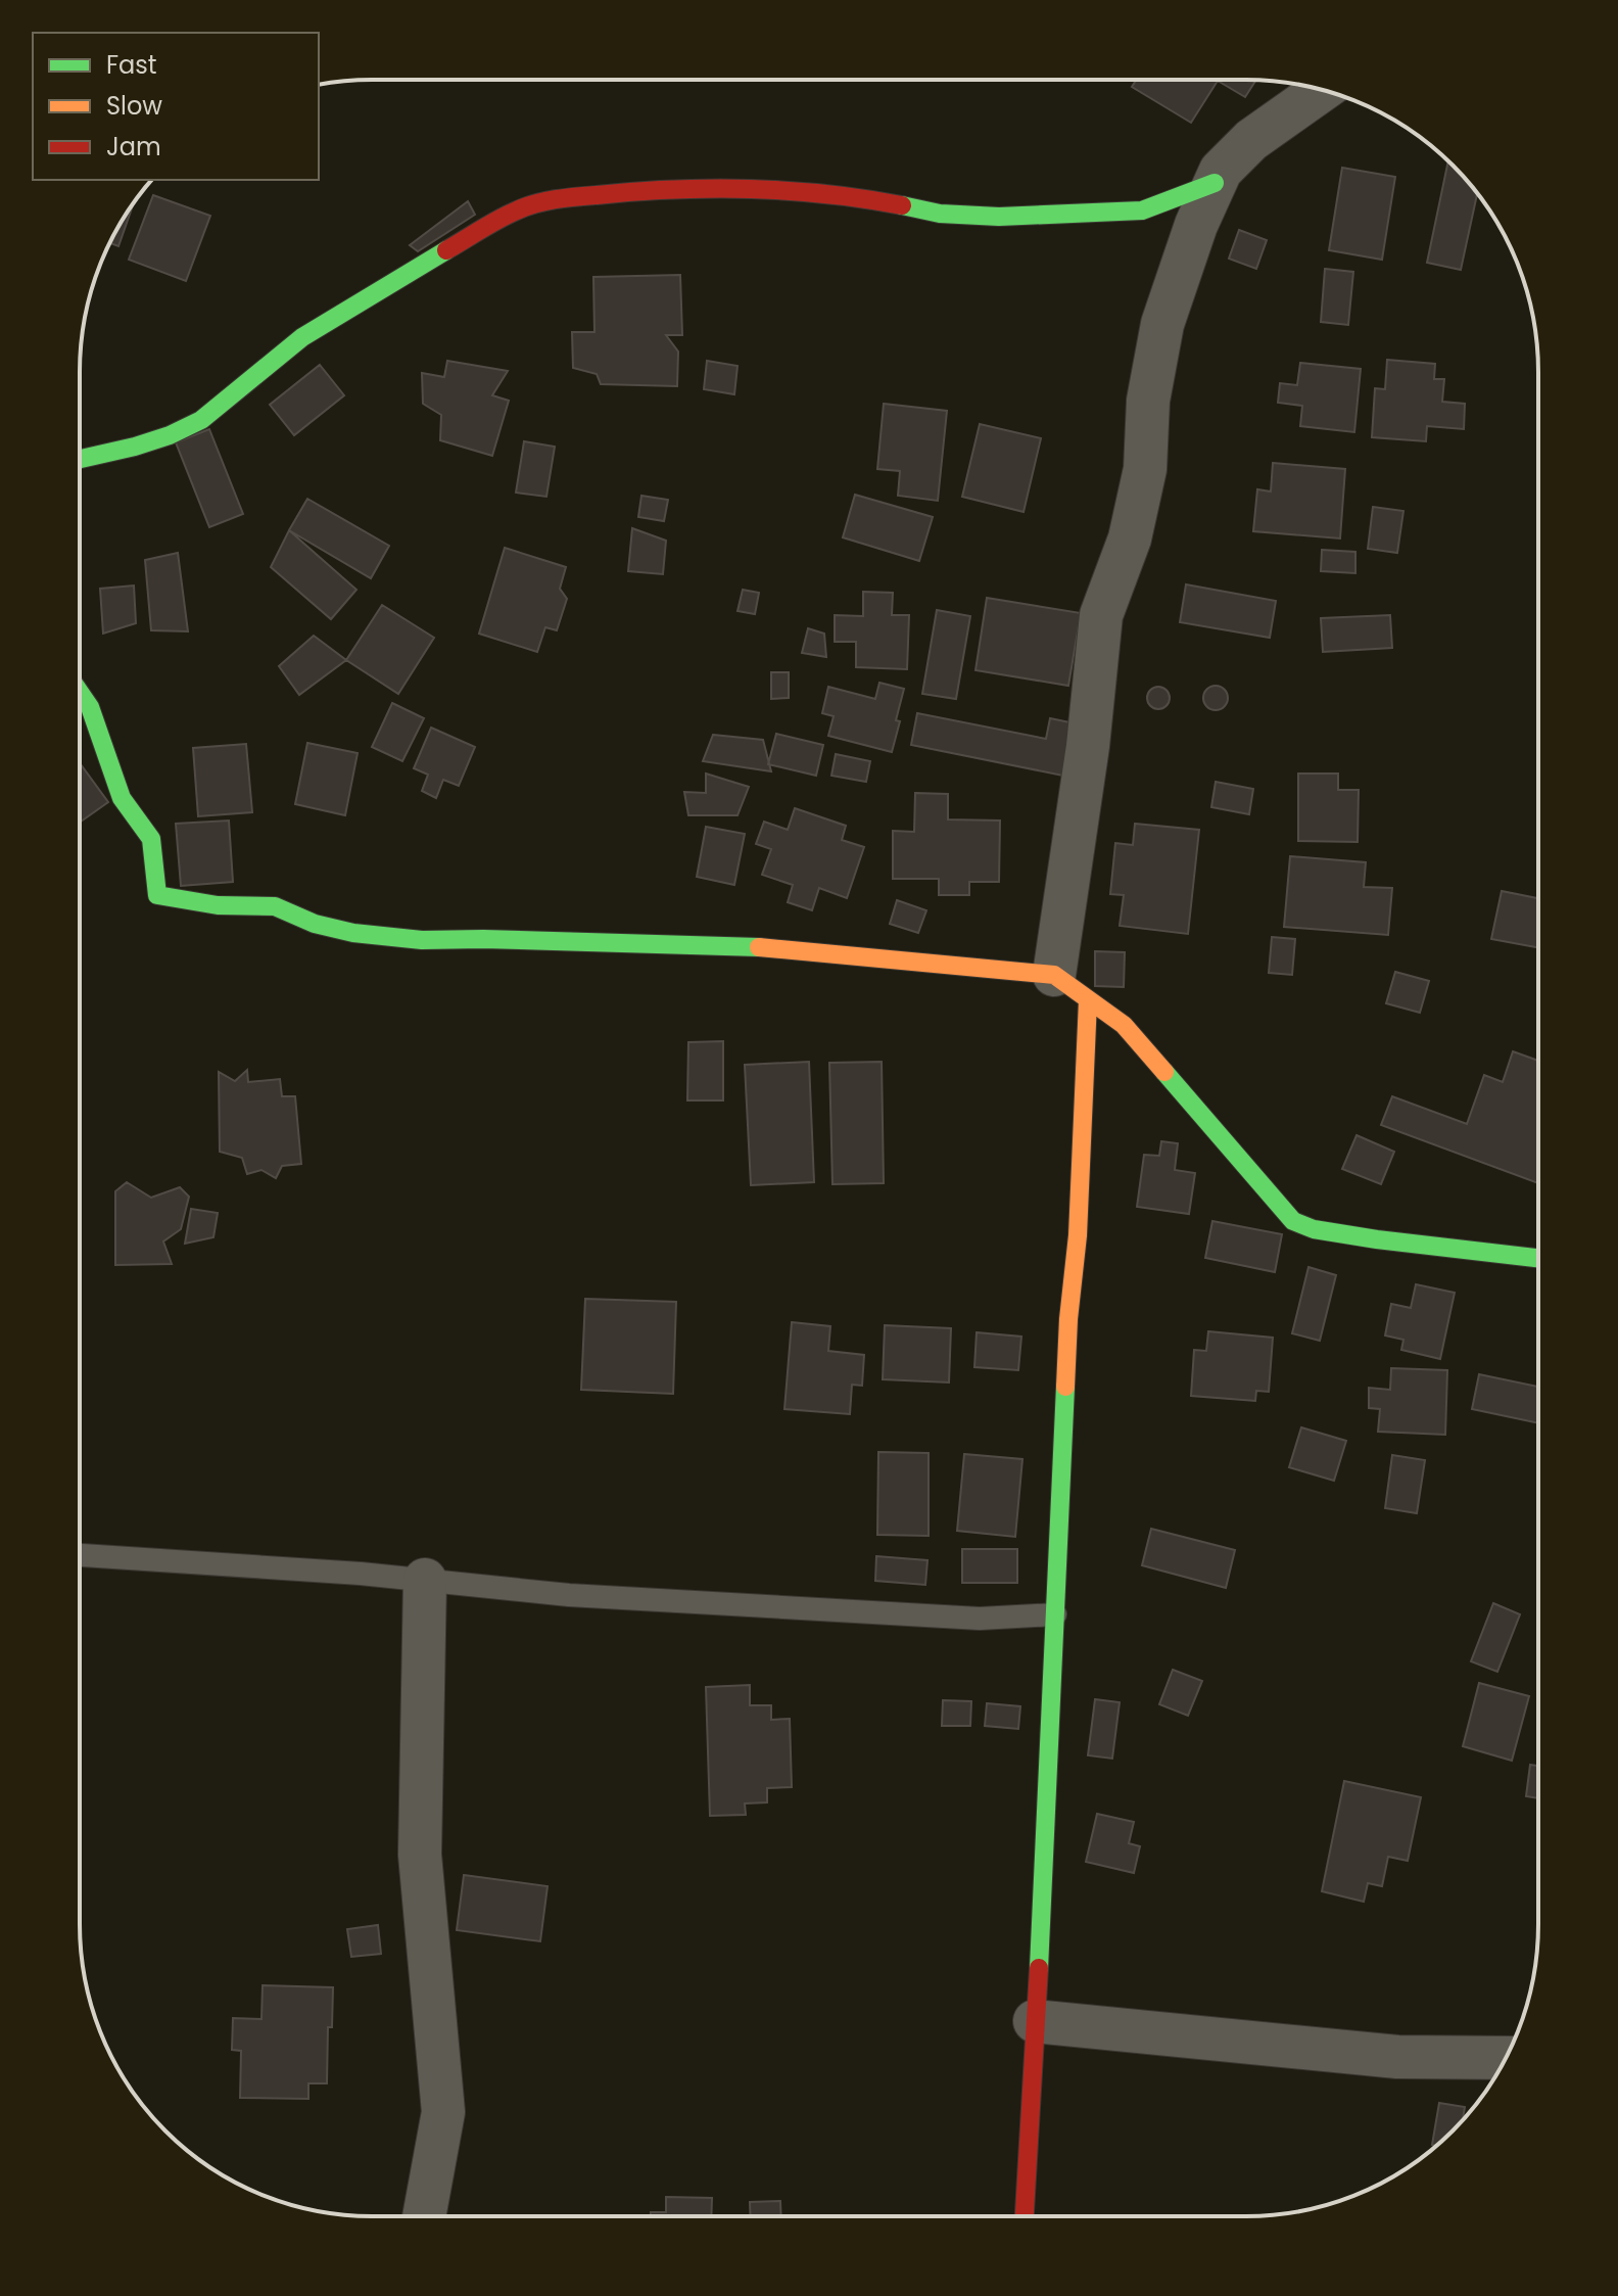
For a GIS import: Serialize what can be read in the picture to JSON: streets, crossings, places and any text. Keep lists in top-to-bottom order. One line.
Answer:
{"legend":["Fast","Slow","Jam"]}
